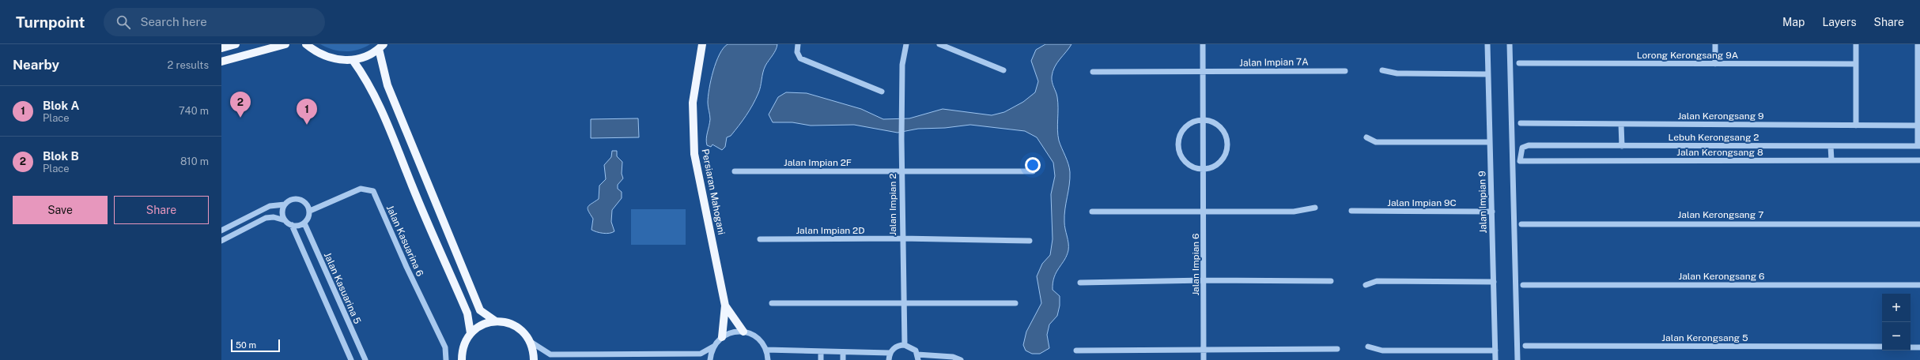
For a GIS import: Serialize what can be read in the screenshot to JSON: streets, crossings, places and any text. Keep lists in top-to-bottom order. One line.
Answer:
{"streets":{"main road":["Persiaran Mahogani"],"street":["Lorong Kerongsang 9A","Jalan Impian 7A","Jalan Kerongsang 9","Lebuh Kerongsang 2","Jalan Kerongsang 8","Jalan Impian 2F","Jalan Impian 9","Jalan Impian 9C","Jalan Impian 2","Jalan Kerongsang 7","Jalan Impian 2D","Jalan Kasuarina 6","Jalan Impian 6","Jalan Kerongsang 6","Jalan Kasuarina 5","Jalan Kerongsang 5"]},"crossings":[["Jalan Impian 7A","Jalan Impian 6"],["Lebuh Kerongsang 2","Jalan Kerongsang 8"],["Jalan Impian 2F","Jalan Impian 2"],["Jalan Impian 9","Jalan Impian 9C"],["Jalan Impian 2","Jalan Impian 2D"],["Jalan Kasuarina 6","Jalan Kasuarina 5"]],"scale_bar":"50 m","page":{"header":"Turnpoint","search":"Search here","nav":["Map","Layers","Share"],"heading":["Nearby","2 results"],"list":[{"mark":"1","name":"Blok A","note":"Place","value":"740 m"},{"mark":"2","name":"Blok B","note":"Place","value":"810 m"}],"pins":["2","1"],"buttons":["Save","Share"],"map_buttons":["+","−"],"scale":"50 m"}}
